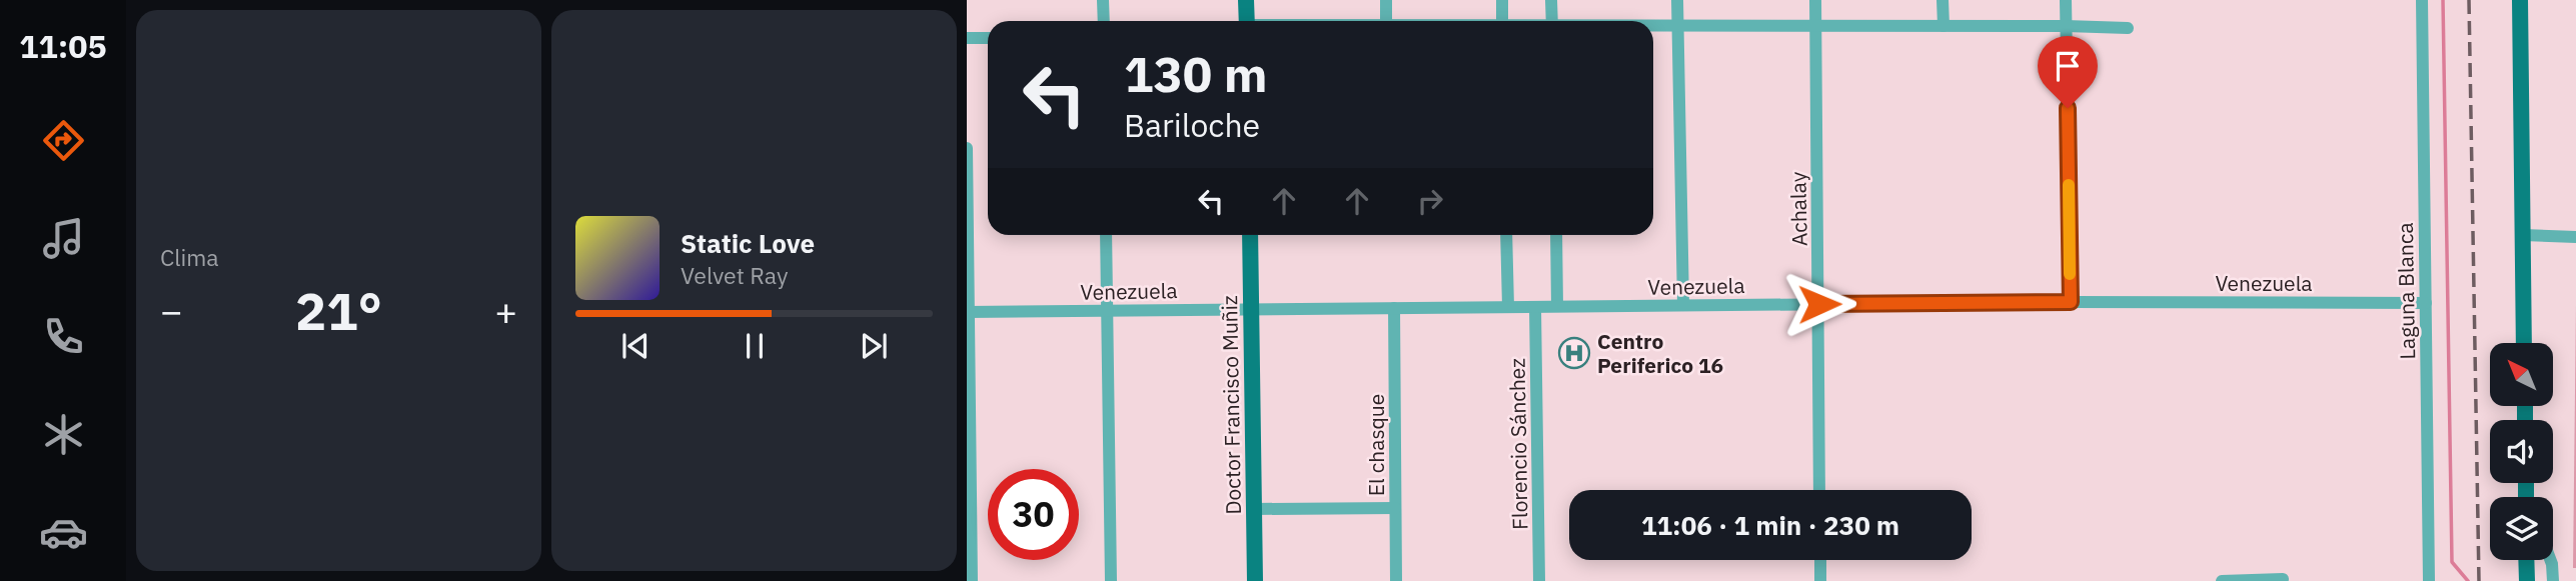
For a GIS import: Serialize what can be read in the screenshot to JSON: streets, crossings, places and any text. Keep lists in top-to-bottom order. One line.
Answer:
{"streets":{"main road":["Doctor Francisco Muñiz"],"street":["Achalay","Venezuela","Laguna Blanca","Florencio Sánchez","El chasque"]},"crossings":[["Achalay","Venezuela"],["Venezuela","Laguna Blanca"],["Venezuela","Doctor Francisco Muñiz"],["Venezuela","Florencio Sánchez"],["Venezuela","El chasque"]],"places":{"hospital":["Centro Periferico 16"]},"north":"top left","page":{"tabs":"11:05","tile":"Clima","turn":["130 m","Bariloche"],"song":["Static Love","Velvet Ray"],"heat":["−","21°","+"],"limit":"30","trip":"11:06 · 1 min · 230 m"}}
